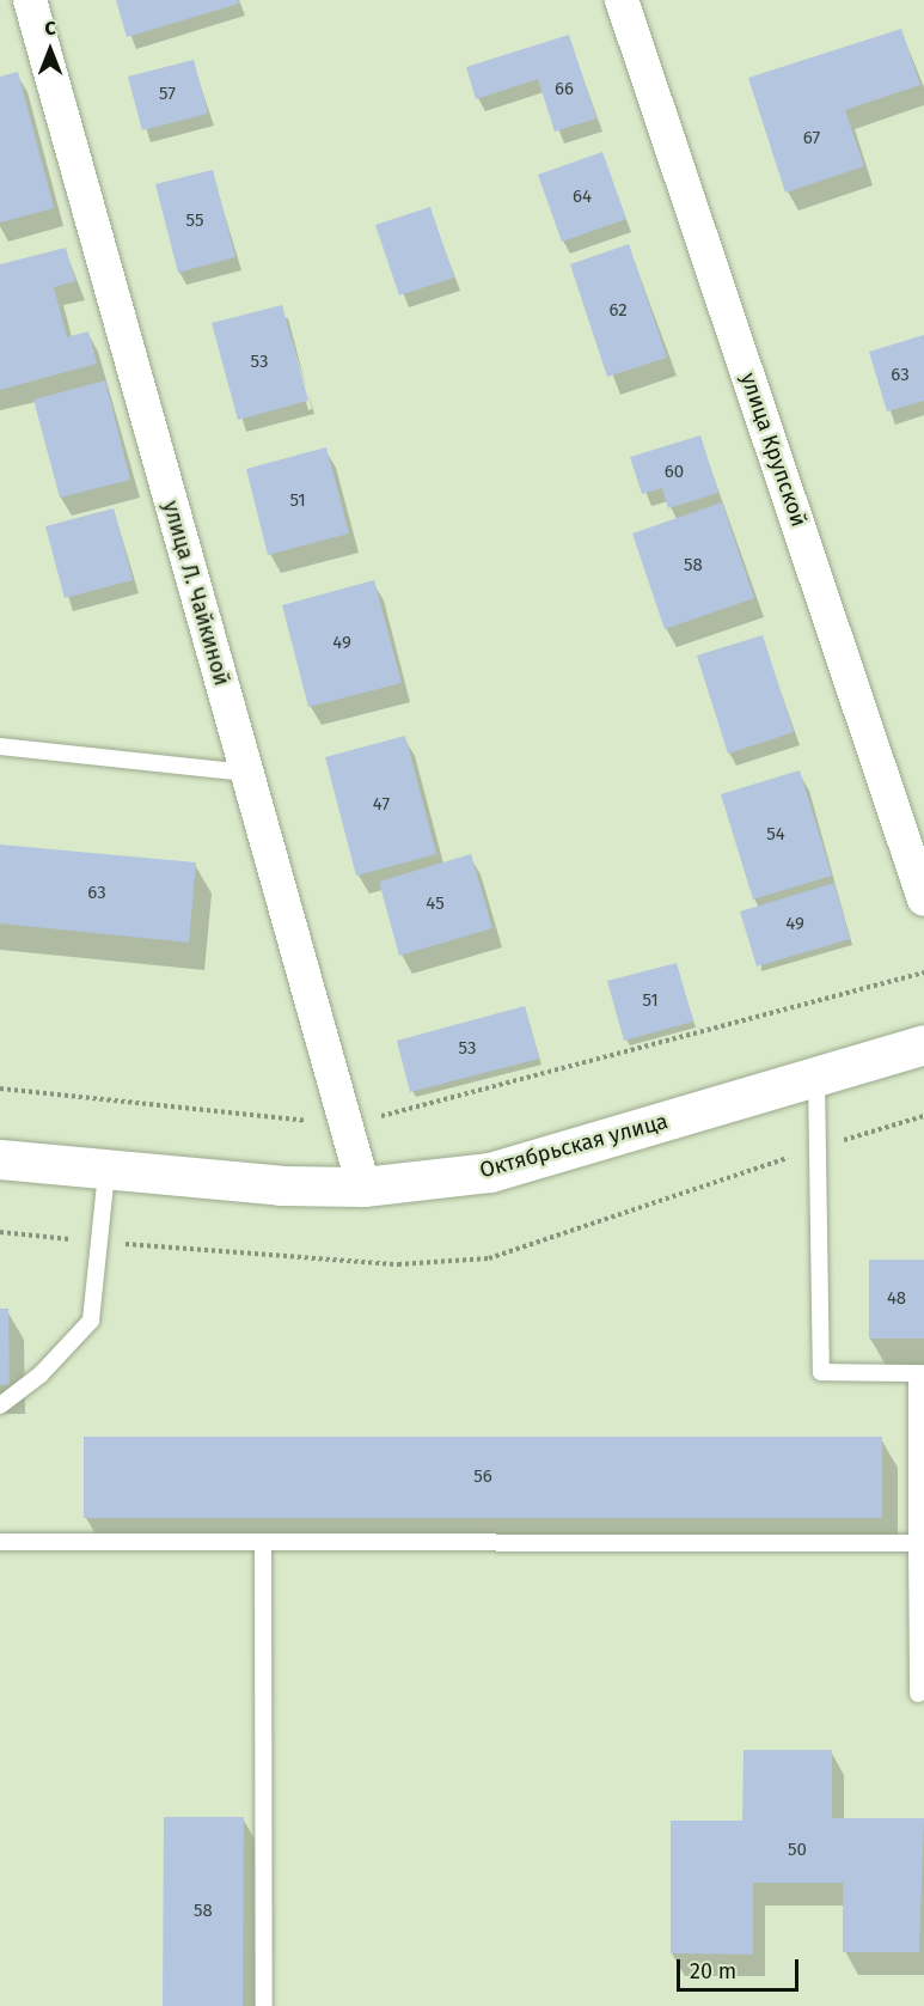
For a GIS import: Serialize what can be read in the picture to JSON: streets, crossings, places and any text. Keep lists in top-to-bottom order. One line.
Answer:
{"streets":{"main road":["Октябрьская улица"],"street":["улица Крупской","улица Л. Чайкиной"]},"crossings":[["улица Л. Чайкиной","Октябрьская улица"]],"house_numbers":["66","57","67","64","55","62","53","63","60","51","58","49","47","54","63","45","49","51","53","48","56","50","58"],"scale_bar":"20 m","north":"top"}
